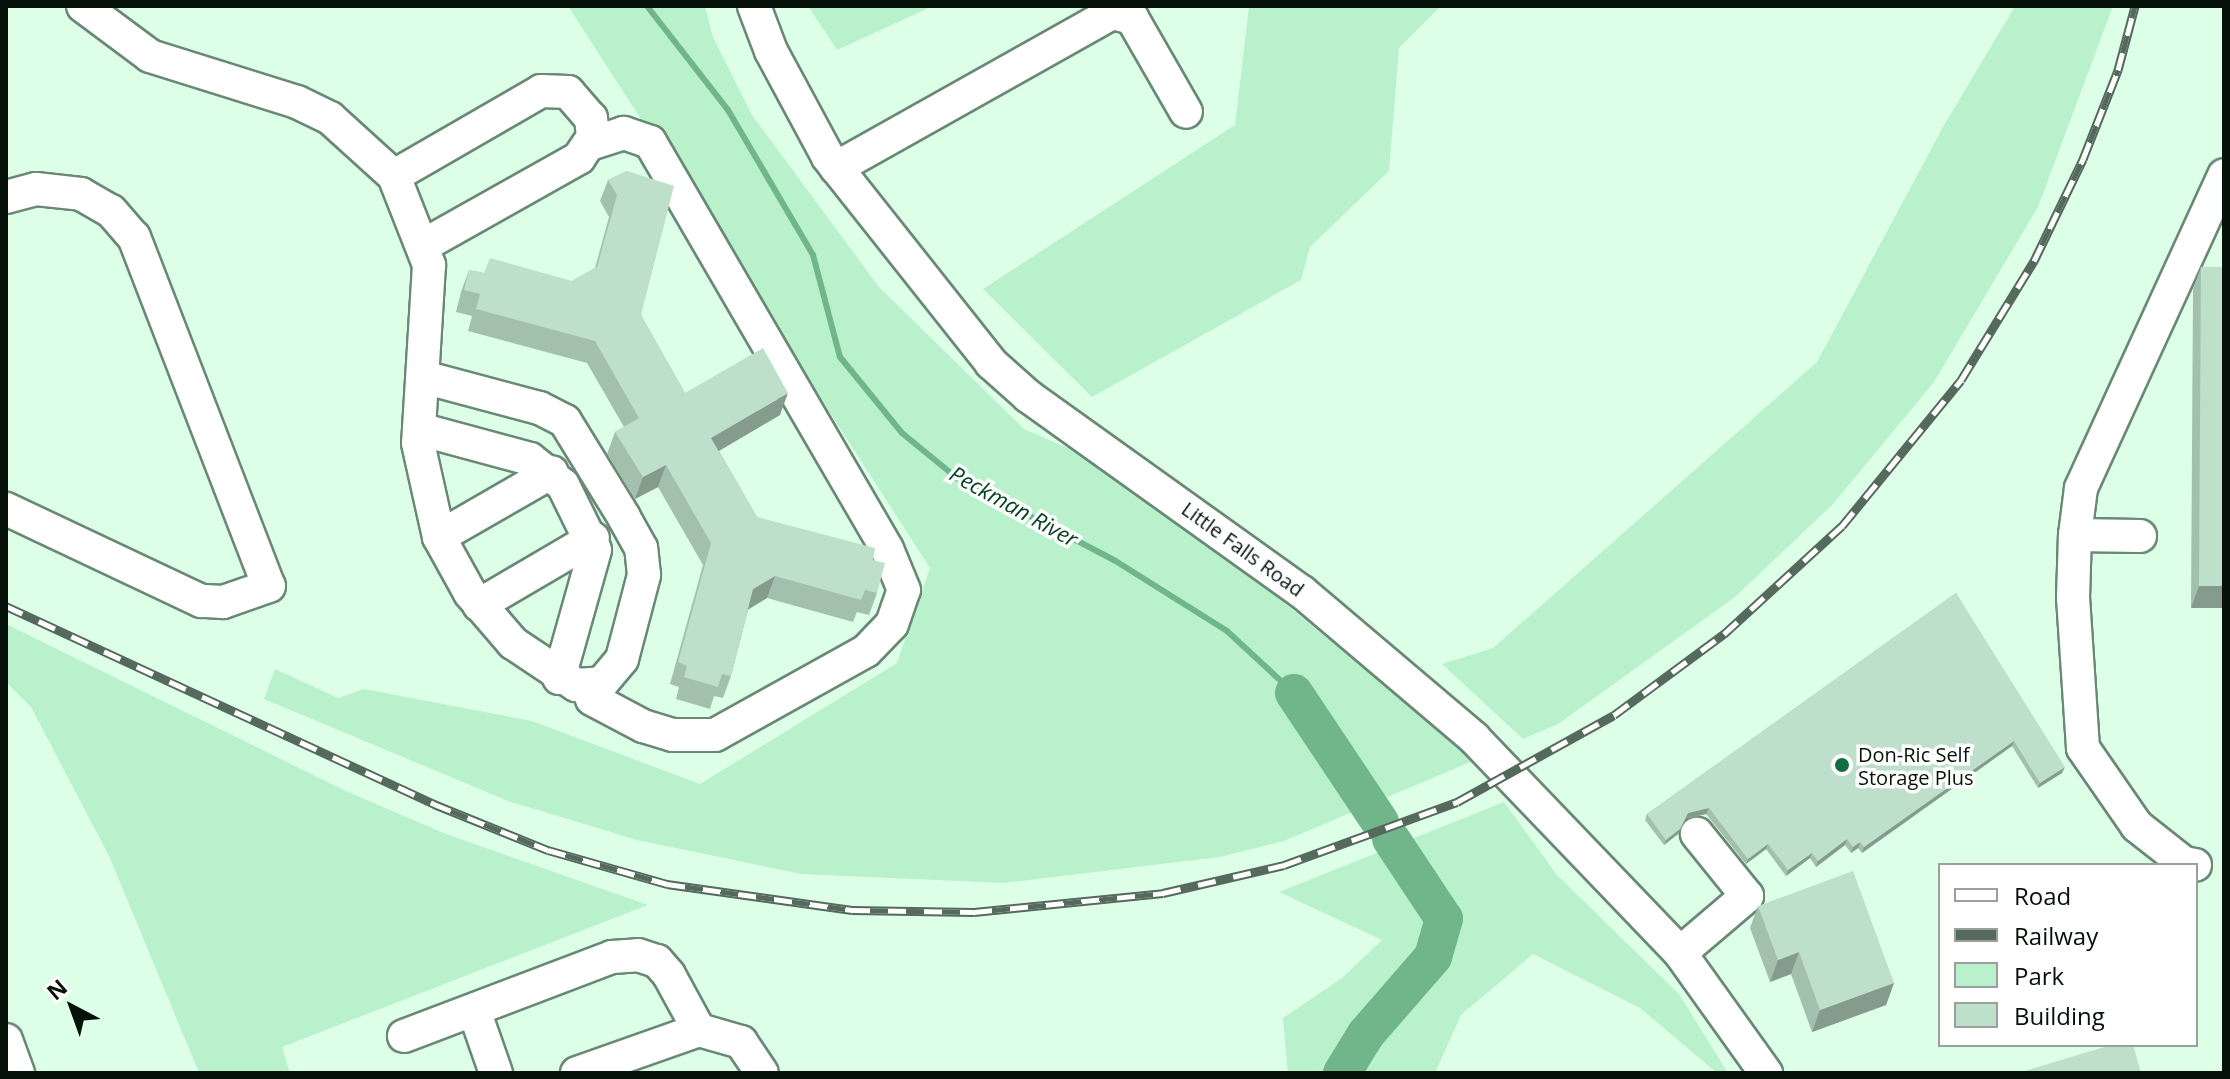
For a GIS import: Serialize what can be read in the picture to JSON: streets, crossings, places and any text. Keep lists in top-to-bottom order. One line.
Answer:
{"streets":{"street":["Little Falls Road"]},"water":["Peckman River"],"places":["Don-Ric Self Storage Plus"],"legend":["Road","Railway","Park","Building"],"north":"top left"}
